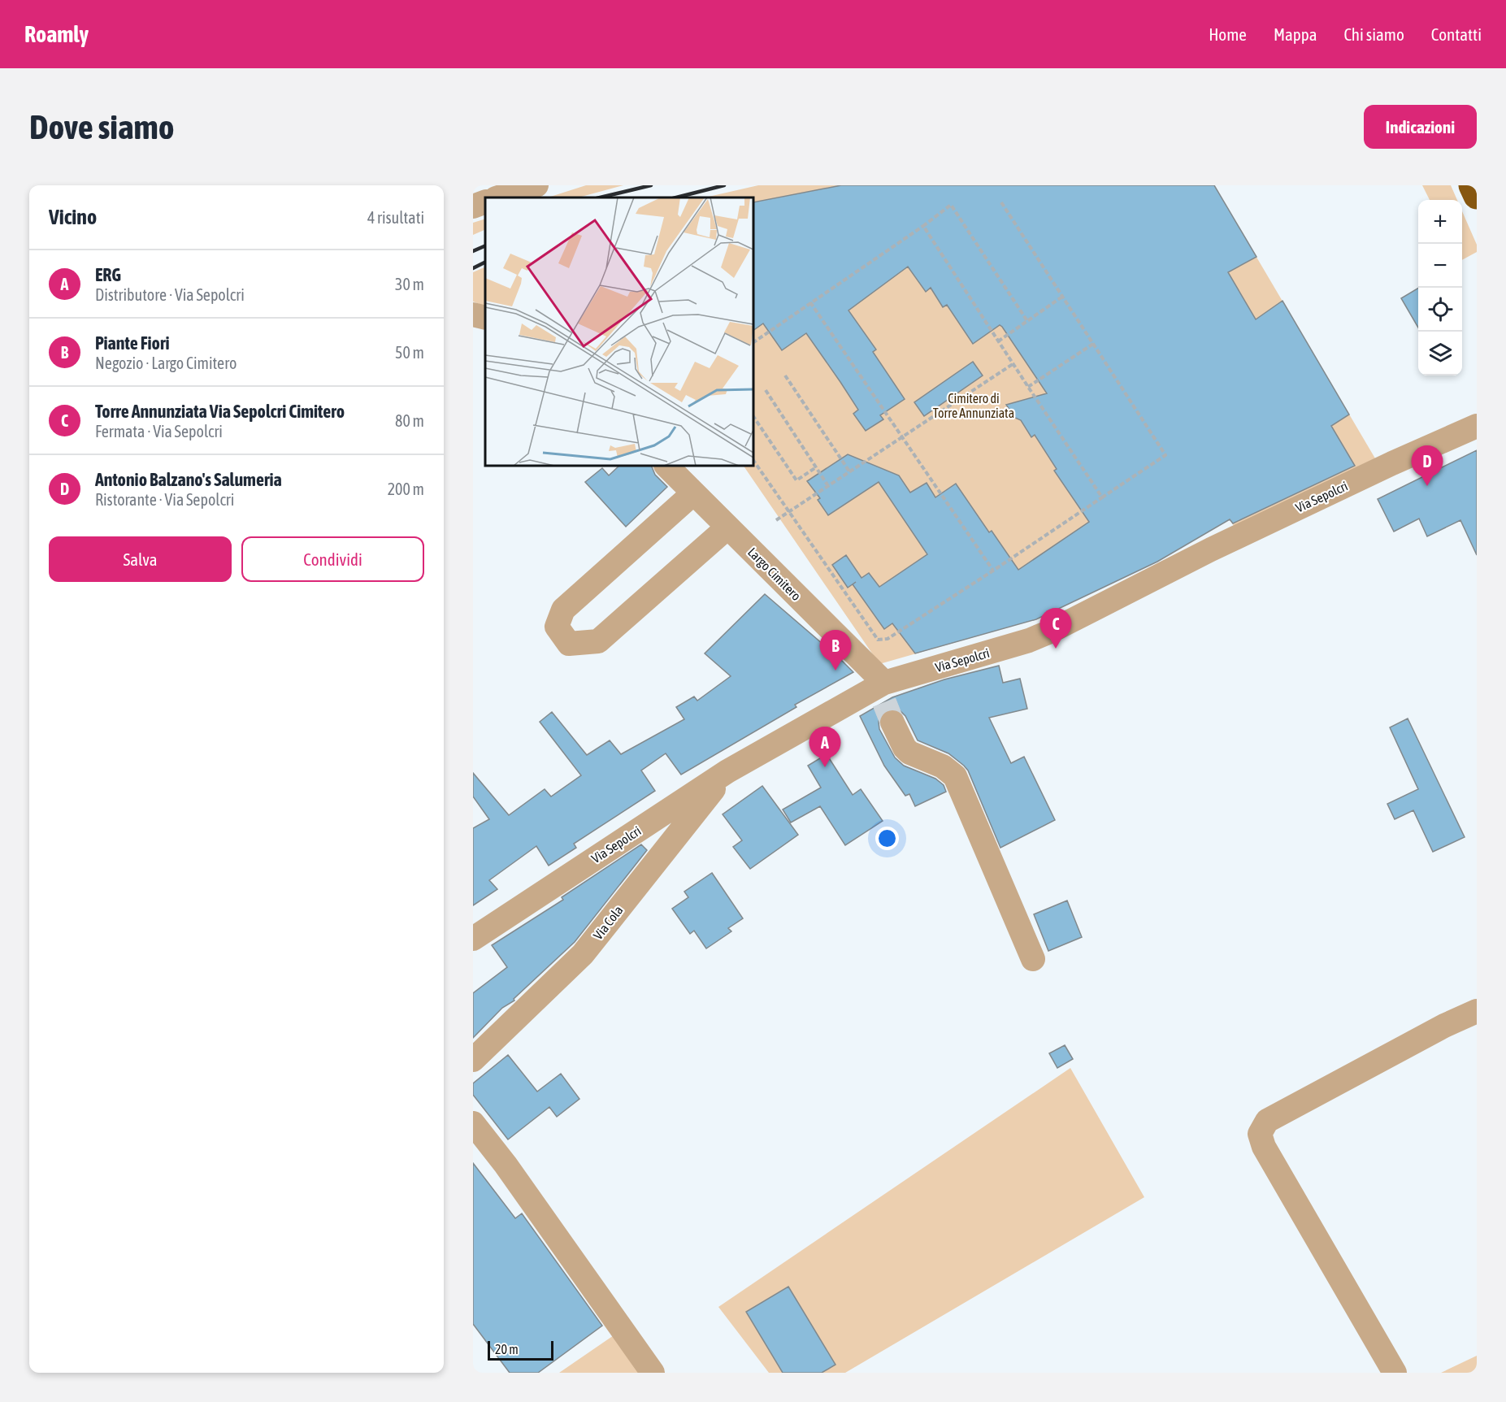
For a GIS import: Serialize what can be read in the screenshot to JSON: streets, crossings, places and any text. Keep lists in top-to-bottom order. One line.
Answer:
{"streets":{"street":["Via Sepolcri","Largo Cimitero","Via Cola"]},"crossings":[["Via Sepolcri","Largo Cimitero"],["Via Sepolcri","Via Cola"]],"parks":["Cimitero di Torre Annunziata"],"scale_bar":"20 m","page":{"header":"Roamly","nav":["Home","Mappa","Chi siamo","Contatti"],"buttons":["Indicazioni",["Salva","Condividi"]],"title":"Dove siamo","heading":["Vicino","4 risultati"],"map_buttons":["+","−"],"list":[{"mark":"A","name":"ERG","note":"Distributore · Via Sepolcri","value":"30 m"},{"mark":"B","name":"Piante Fiori","note":"Negozio · Largo Cimitero","value":"50 m"},{"mark":"C","name":"Torre Annunziata Via Sepolcri Cimitero","note":"Fermata · Via Sepolcri","value":"80 m"},{"mark":"D","name":"Antonio Balzano's Salumeria","note":"Ristorante · Via Sepolcri","value":"200 m"}],"pins":["D","C","B","A"],"scale":"20 m"}}
